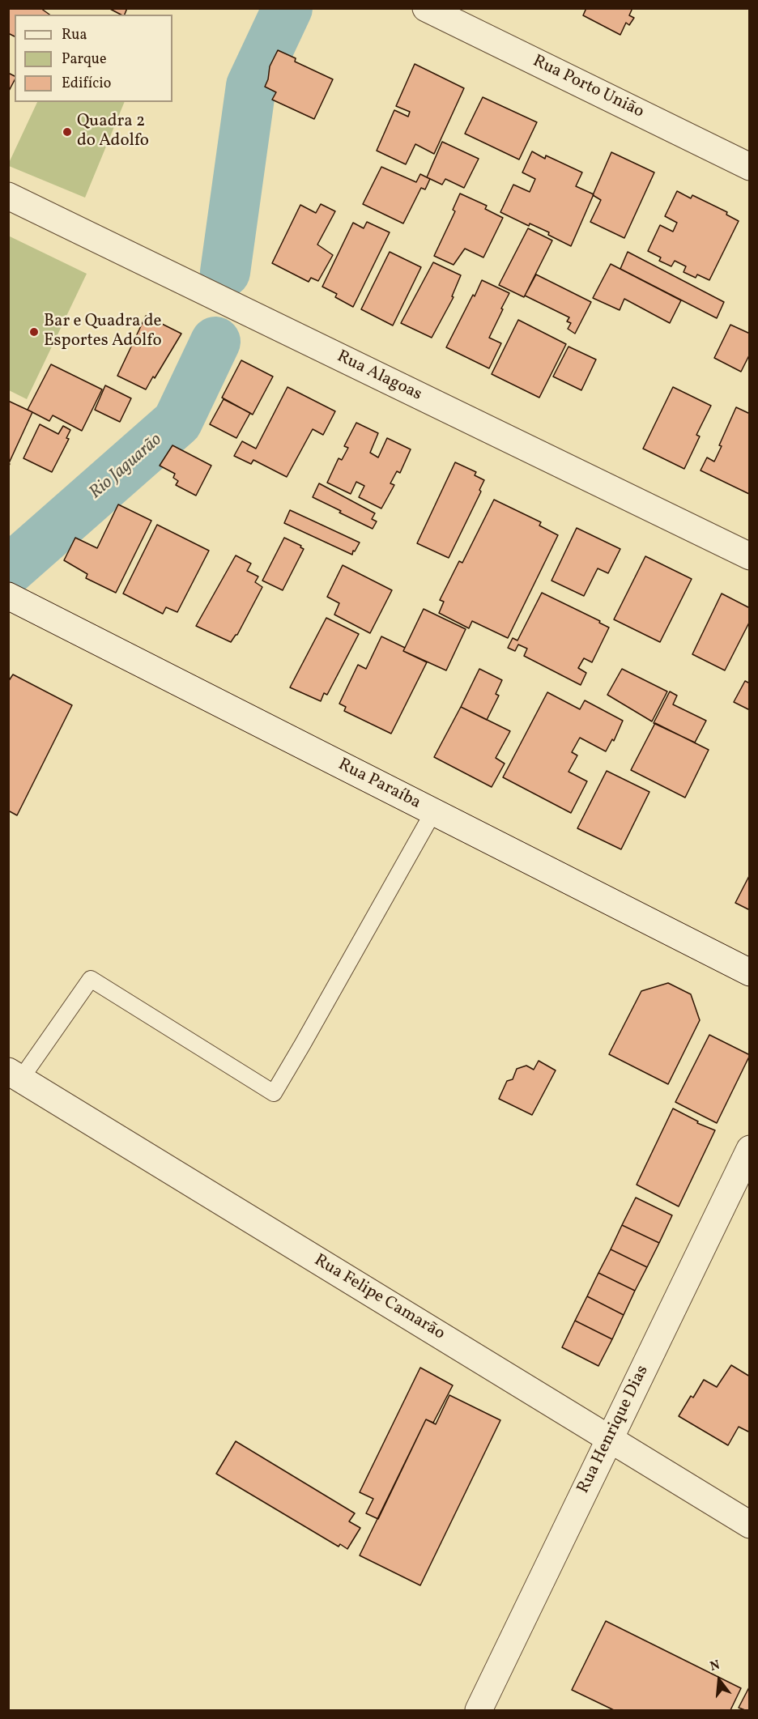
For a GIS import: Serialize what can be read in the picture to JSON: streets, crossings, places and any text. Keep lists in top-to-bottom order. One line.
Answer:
{"streets":{"street":["Rua Porto União","Rua Alagoas","Rua Paraíba","Rua Felipe Camarão","Rua Henrique Dias"]},"crossings":[["Rua Felipe Camarão","Rua Henrique Dias"]],"water":["Rio Jaguarão"],"places":["Quadra 2 do Adolfo","Bar e Quadra de Esportes Adolfo"],"legend":["Rua","Parque","Edifício"],"north":"top"}
